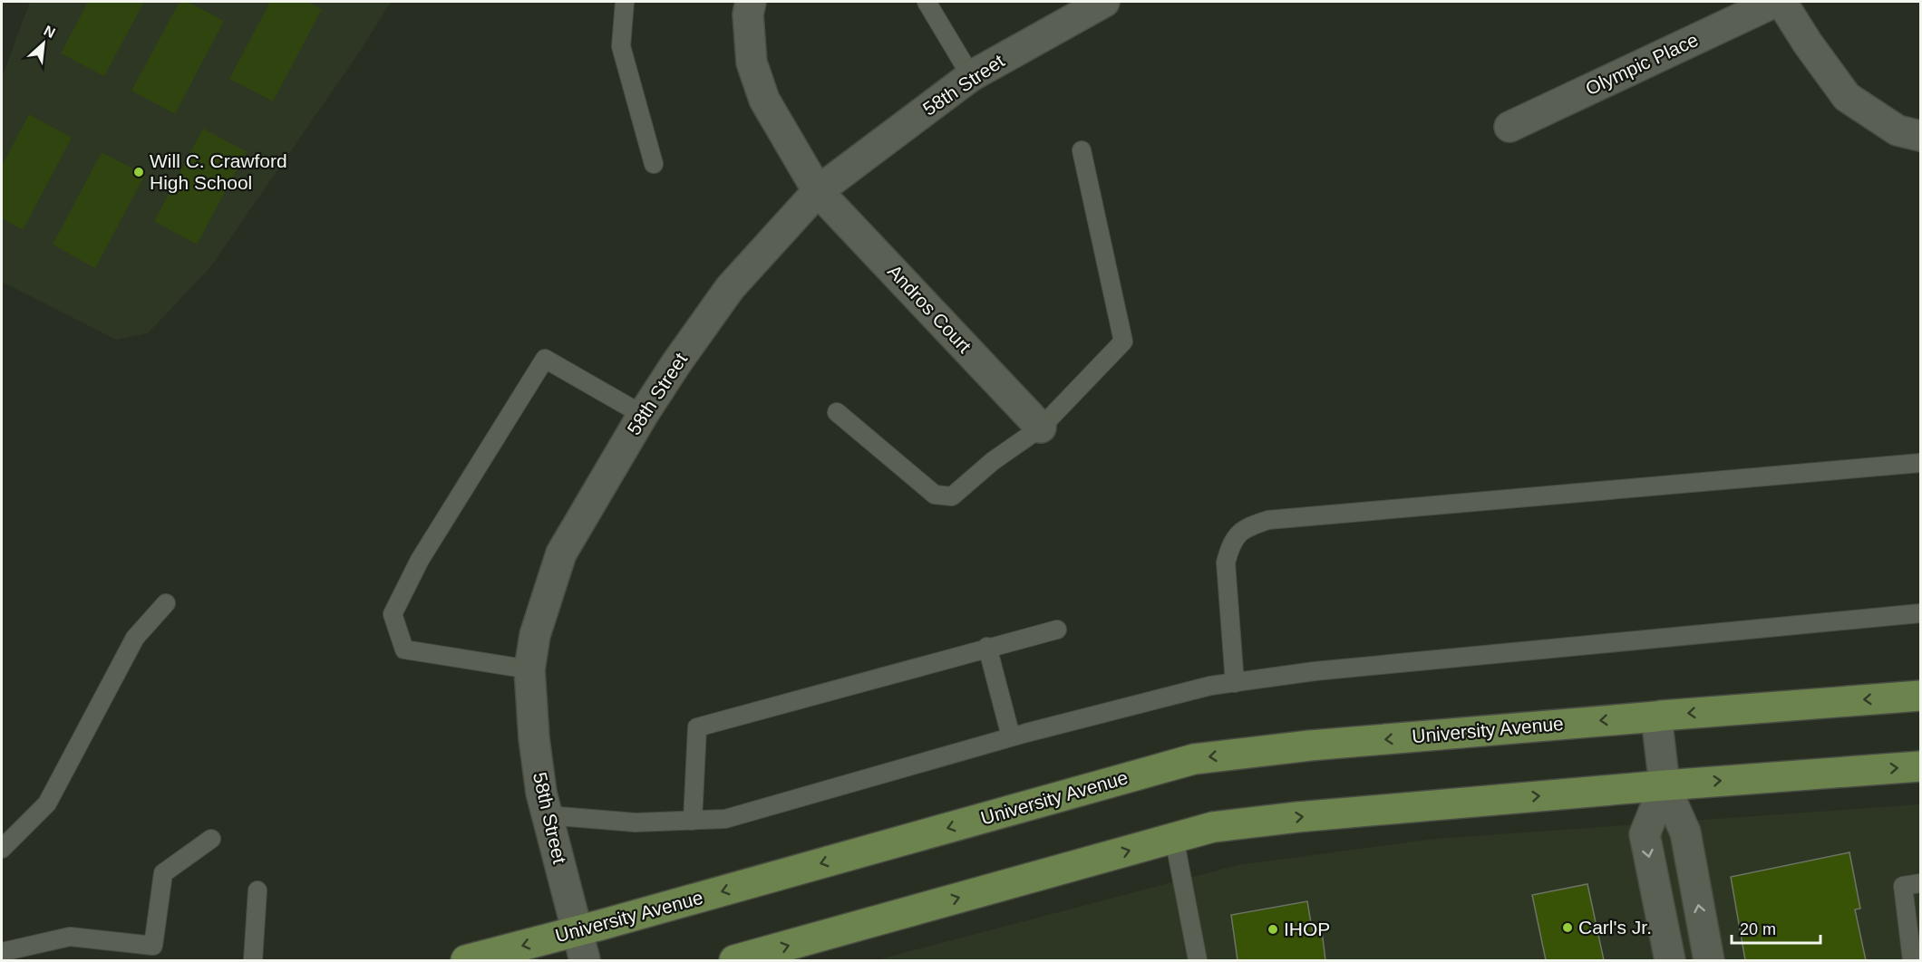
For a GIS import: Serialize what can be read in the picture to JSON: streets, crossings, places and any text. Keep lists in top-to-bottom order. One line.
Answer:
{"streets":{"main road":["University Avenue"],"street":["Olympic Place","58th Street","Andros Court"]},"crossings":[["58th Street","Andros Court"],["58th Street","University Avenue"]],"places":["Will C. Crawford High School","Carl's Jr.","IHOP"],"scale_bar":"20 m","north":"top right"}
